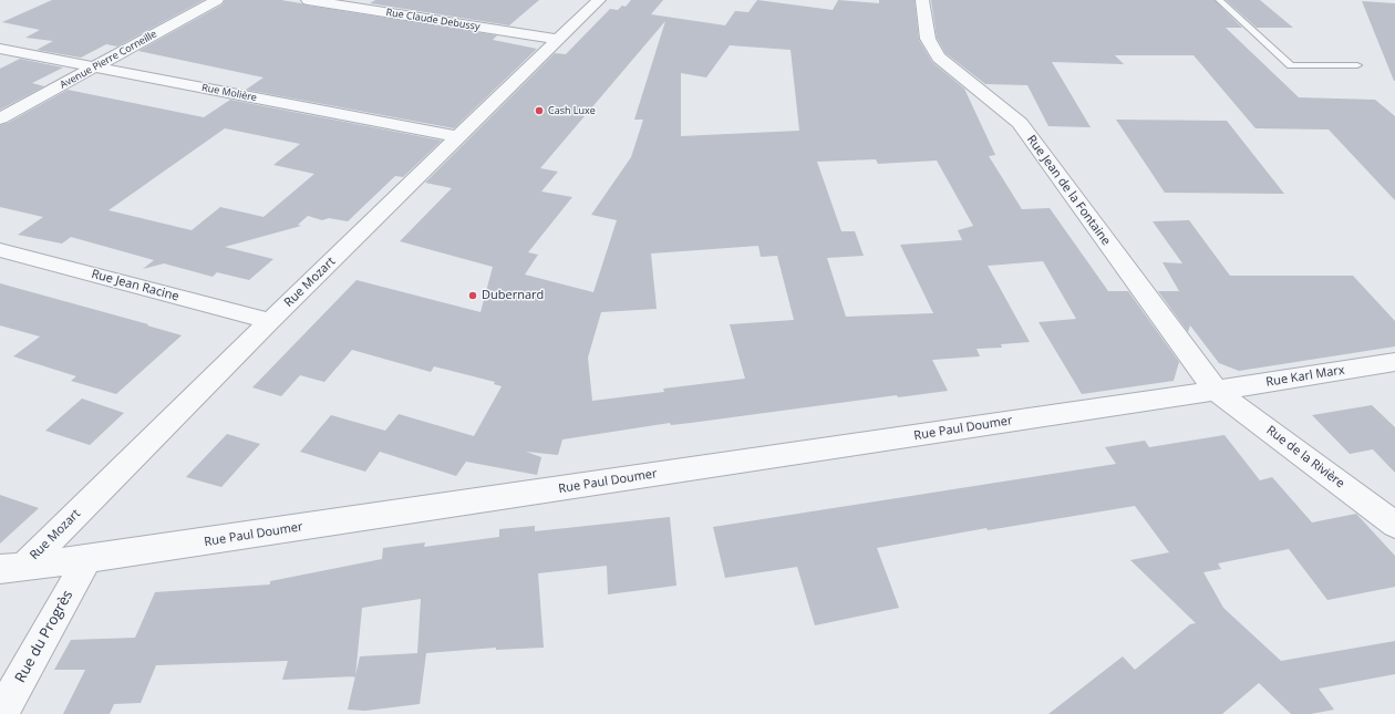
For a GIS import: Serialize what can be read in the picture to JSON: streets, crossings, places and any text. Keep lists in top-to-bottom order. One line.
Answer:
{"streets":{"street":["Rue Claude Debussy","Avenue Pierre Corneille","Rue Molière","Rue Jean de la Fontaine","Rue Mozart","Rue Jean Racine","Rue Karl Marx","Rue Paul Doumer","Rue de la Rivière","Rue du Progrès"]},"crossings":[["Rue Claude Debussy","Rue Mozart"],["Avenue Pierre Corneille","Rue Molière"],["Rue Molière","Rue Mozart"],["Rue Jean de la Fontaine","Rue Karl Marx"],["Rue Jean de la Fontaine","Rue Paul Doumer"],["Rue Jean de la Fontaine","Rue de la Rivière"],["Rue Mozart","Rue Jean Racine"],["Rue Mozart","Rue Paul Doumer"],["Rue Karl Marx","Rue Paul Doumer"],["Rue Karl Marx","Rue de la Rivière"],["Rue Paul Doumer","Rue de la Rivière"],["Rue Paul Doumer","Rue du Progrès"]],"places":["Cash Luxe","Dubernard"]}
